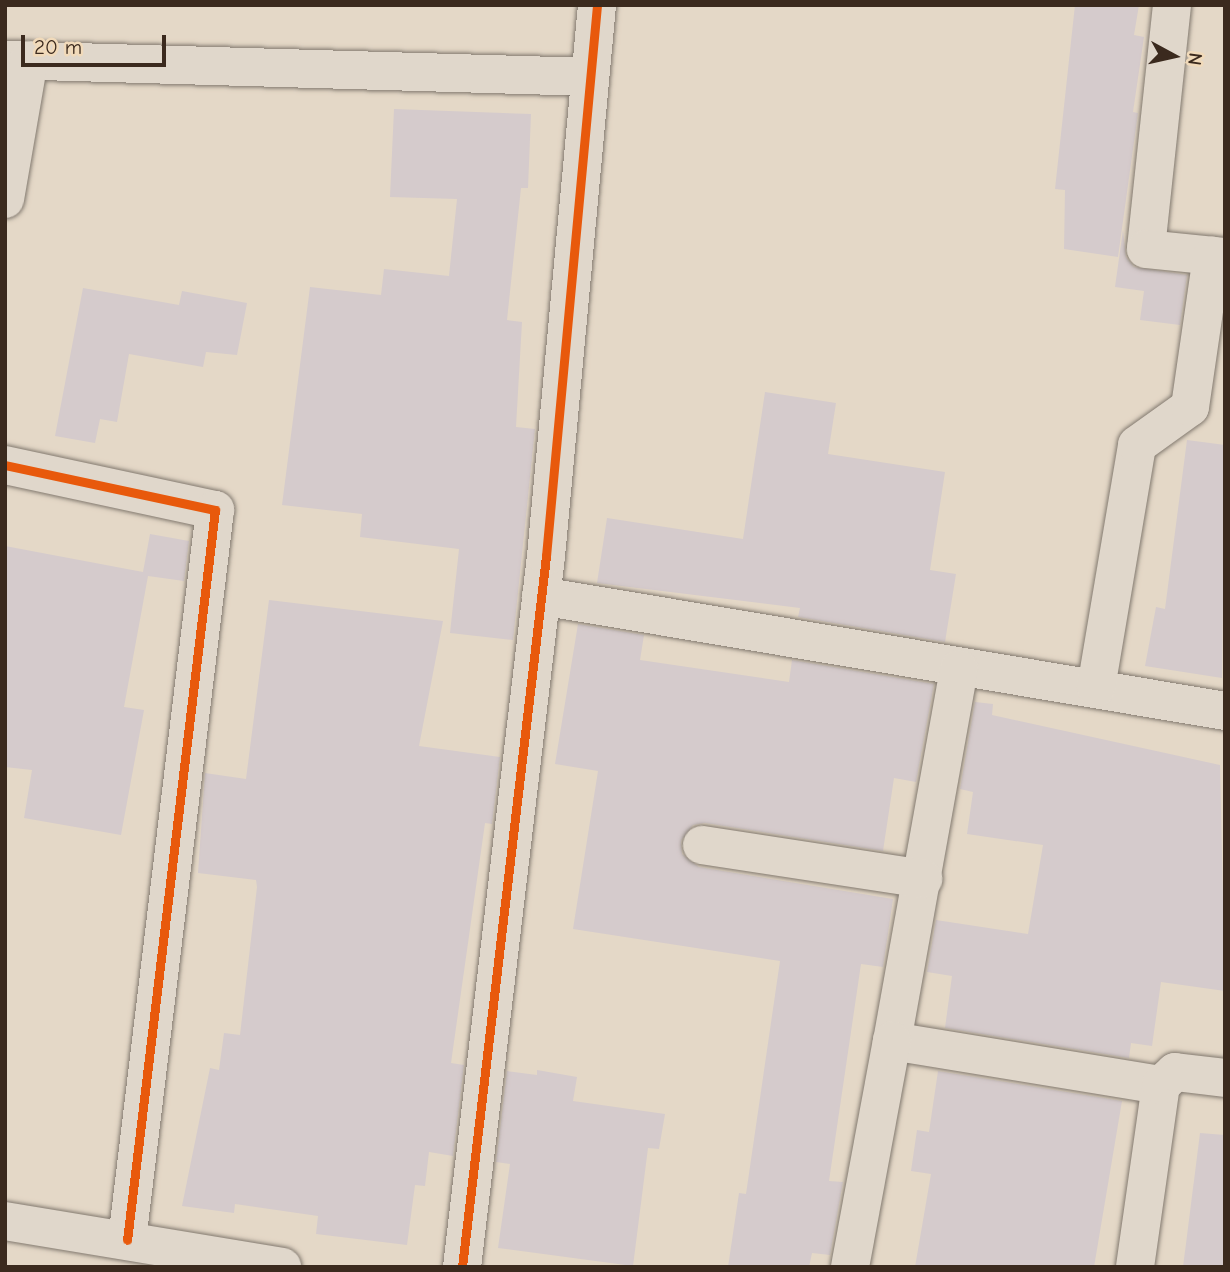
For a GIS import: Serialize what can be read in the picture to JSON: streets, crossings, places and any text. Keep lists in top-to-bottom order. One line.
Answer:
{"scale_bar":"20 m","north":"right"}
